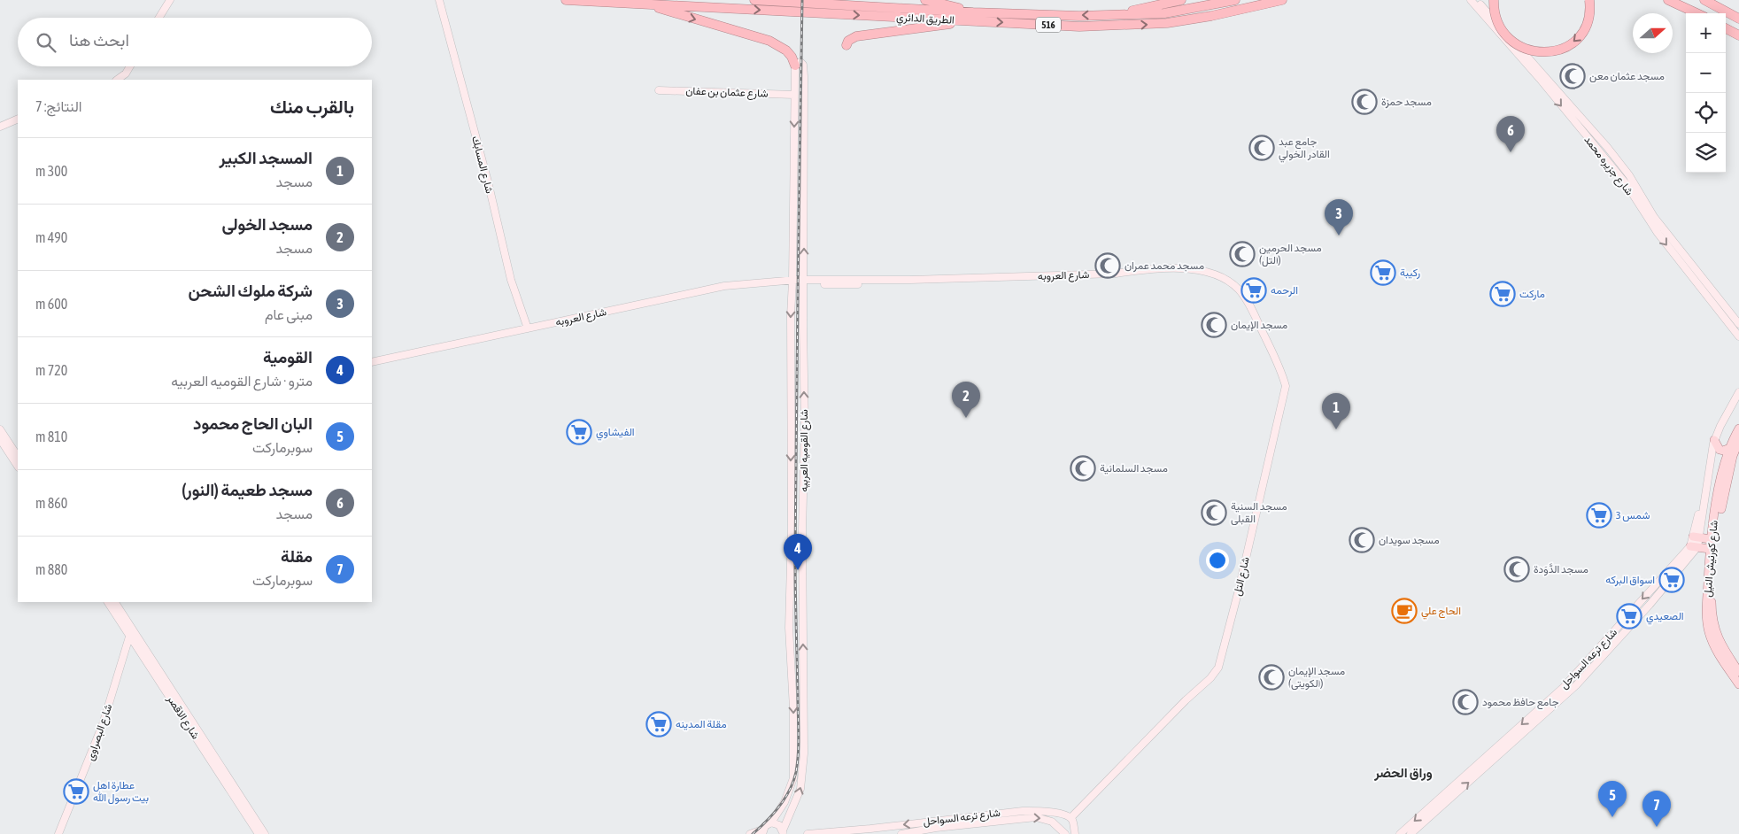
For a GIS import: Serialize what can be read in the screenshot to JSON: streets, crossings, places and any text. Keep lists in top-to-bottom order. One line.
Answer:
{"streets":{"highway":["الطريق الدائري","516"],"main road":["شارع كورنيش النيل"],"street":["شارع عثمان بن عفان","شارع المسابك","شارع جزيره محمد","شارع العروبه","شارع القوميه العربيه","شارع التل","شارع ترعه السواحل","شارع الاقصر","شارع البصراوى"]},"crossings":[["شارع عثمان بن عفان","شارع القوميه العربيه"],["شارع المسابك","شارع العروبه"],["شارع العروبه","شارع القوميه العربيه"],["شارع العروبه","شارع التل"],["شارع التل","شارع ترعه السواحل"],["شارع الاقصر","شارع البصراوى"]],"districts":["وراق الحضر"],"places":{"mosque":["مسجد عثمان معن","مسجد حمزة","جامع عبد القادر الخولي","مسجد الحرمين (التل)","مسجد محمد عمران","مسجد الإيمان","مسجد السلمانية","مسجد السنية القبلى","مسجد سويدان","مسجد الدَّوَدة","مسجد الإيمان (الكويتى)","جامع حافظ محمود"],"supermarket":["ركيبة","الرحمه","ماركت","الفيشاوي","شمس 3","اسواق البركه","الصعيدي","مقلة المدينه","عطارة اهل بيت رسول الله"],"cafe":["الحاج علي"]},"north":"right","page":{"map_buttons":["+","−"],"search":"ابحث هنا","heading":["بالقرب منك","النتائج: 7"],"pins":["6","3","2","1","4","5","7"],"list":[{"mark":"1","name":"المسجد الكبير","note":"مسجد","value":"300 m"},{"mark":"2","name":"مسجد الخولى","note":"مسجد","value":"490 m"},{"mark":"3","name":"شركة ملوك الشحن","note":"مبنى عام","value":"600 m"},{"mark":"4","name":"القومية","note":"مترو · شارع القوميه العربيه","value":"720 m"},{"mark":"5","name":"البان الحاج محمود","note":"سوبرماركت","value":"810 m"},{"mark":"6","name":"مسجد طعيمة (النور)","note":"مسجد","value":"860 m"},{"mark":"7","name":"مقلة","note":"سوبرماركت","value":"880 m"}]}}
